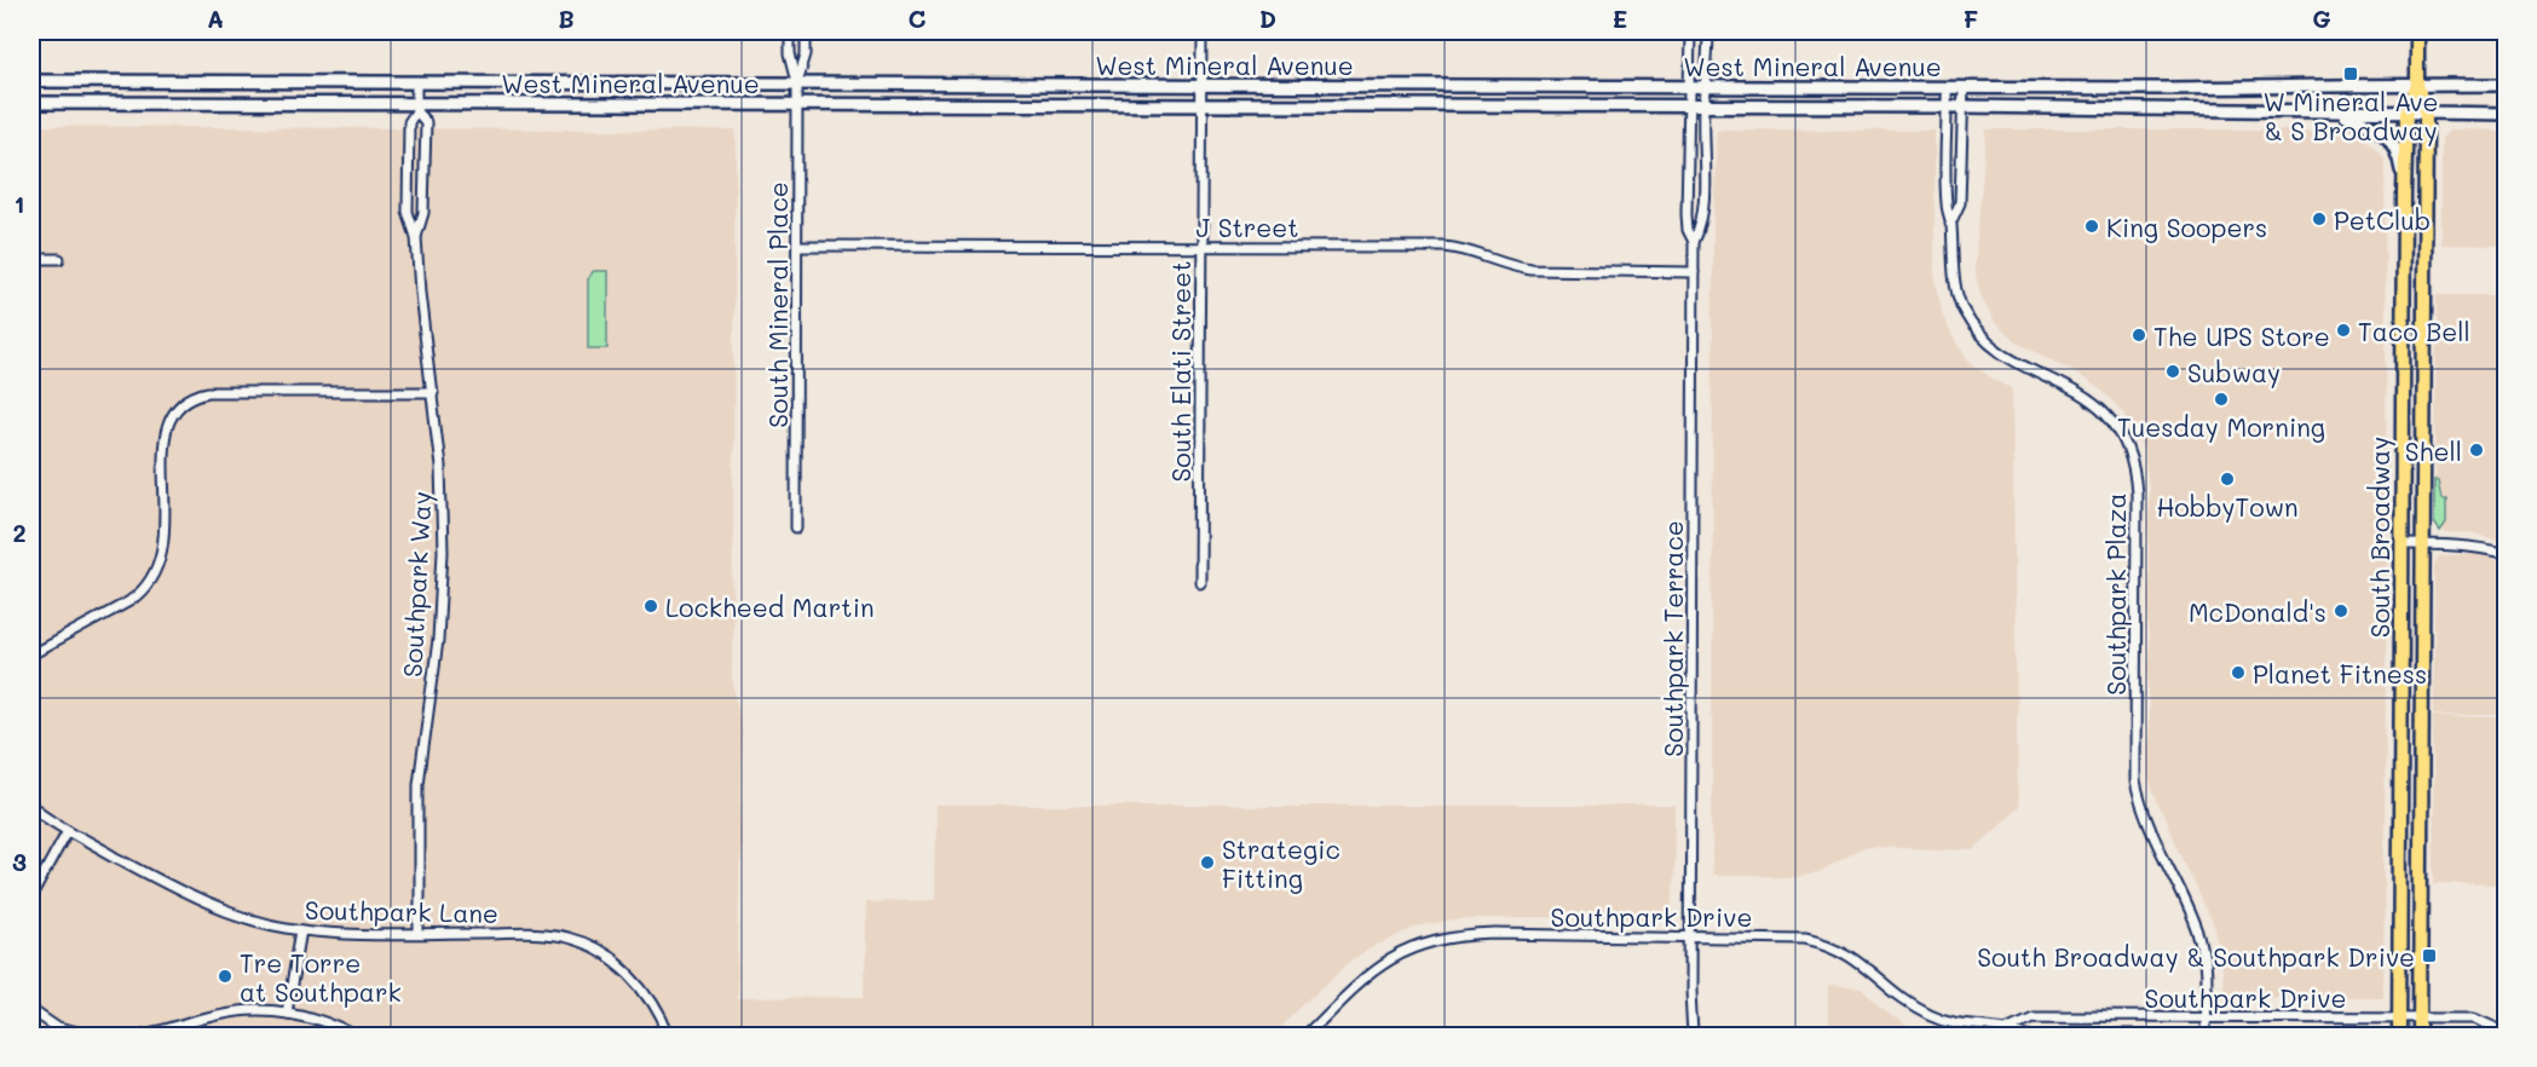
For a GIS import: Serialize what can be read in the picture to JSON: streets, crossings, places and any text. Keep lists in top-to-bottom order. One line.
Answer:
{"streets":{"main road":["West Mineral Avenue","South Broadway"],"street":["J Street","South Mineral Place","South Elati Street","Southpark Way","Southpark Plaza","Southpark Terrace","Southpark Lane","Southpark Drive"]},"crossings":[["West Mineral Avenue","South Mineral Place"],["West Mineral Avenue","South Elati Street"],["West Mineral Avenue","South Broadway"],["West Mineral Avenue","Southpark Way"],["West Mineral Avenue","Southpark Plaza"],["West Mineral Avenue","Southpark Terrace"],["J Street","South Mineral Place"],["J Street","South Elati Street"],["J Street","Southpark Terrace"],["South Broadway","Southpark Drive"],["Southpark Way","Southpark Lane"],["Southpark Plaza","Southpark Drive"],["Southpark Terrace","Southpark Drive"]],"places":{"transit":["W Mineral Ave & S Broadway","South Broadway & Southpark Drive"],"other":["PetClub","King Soopers","Taco Bell","The UPS Store","Subway","Tuesday Morning","Shell","HobbyTown","Lockheed Martin","McDonald's","Planet Fitness","Strategic Fitting","Tre Torre at Southpark"]},"grid":{"columns":["A","B","C","D","E","F","G"],"rows":["1","2","3"]}}
